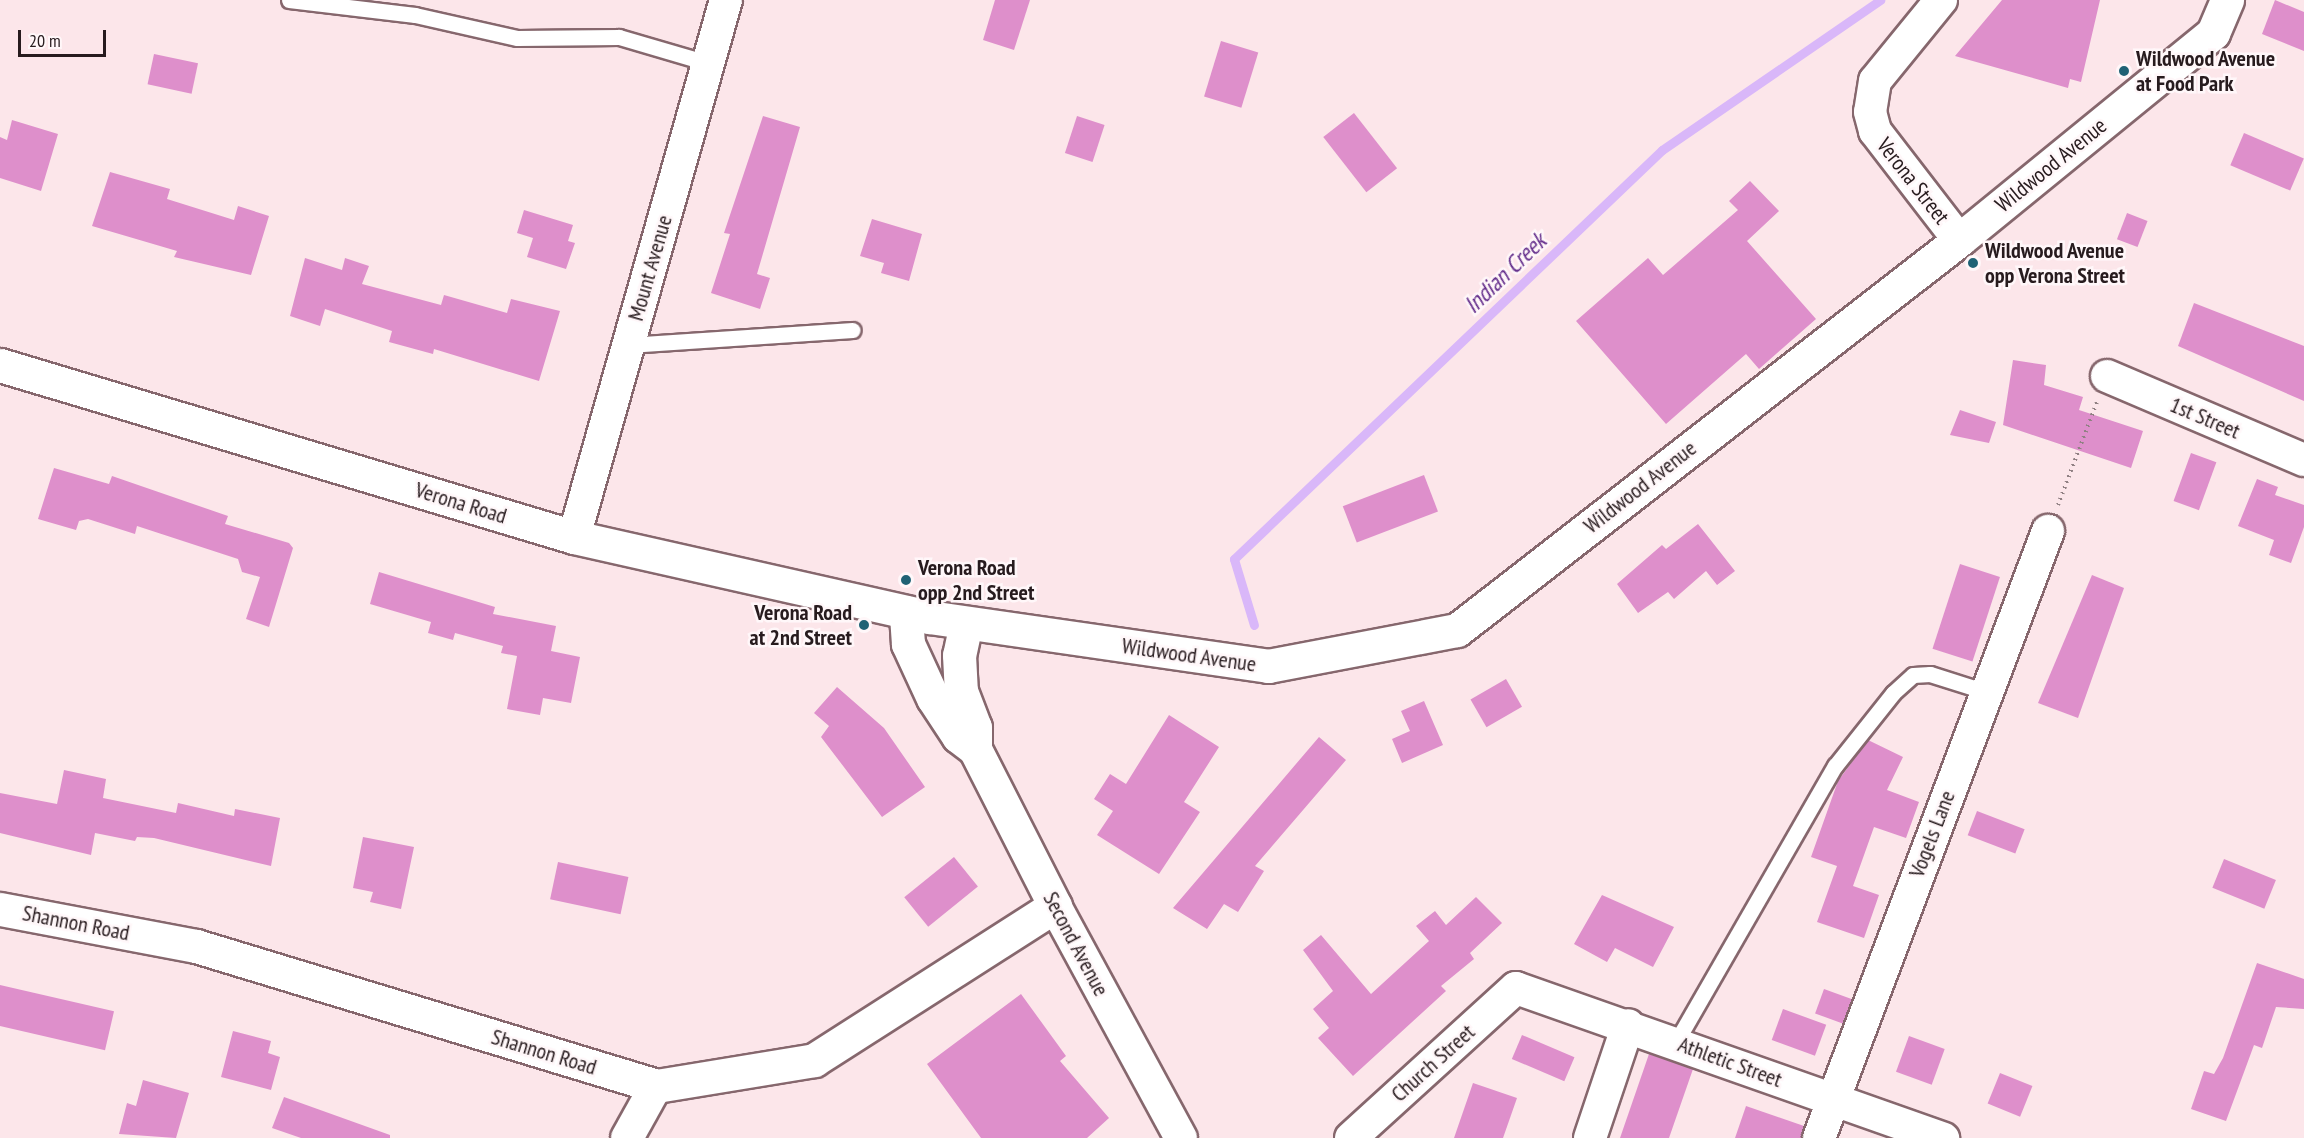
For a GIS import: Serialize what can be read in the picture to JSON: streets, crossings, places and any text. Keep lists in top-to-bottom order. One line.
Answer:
{"streets":{"street":["Wildwood Avenue","Verona Street","Mount Avenue","1st Street","Verona Road","Vogels Lane","Shannon Road","Second Avenue","Athletic Street","Church Street"]},"crossings":[["Wildwood Avenue","Verona Street"],["Wildwood Avenue","Verona Road"],["Wildwood Avenue","Second Avenue"],["Mount Avenue","Verona Road"],["Verona Road","Second Avenue"],["Vogels Lane","Athletic Street"],["Shannon Road","Second Avenue"],["Athletic Street","Church Street"]],"water":["Indian Creek"],"places":["Wildwood Avenue at Food Park","Wildwood Avenue opp Verona Street","Verona Road opp 2nd Street","Verona Road at 2nd Street"],"scale_bar":"20 m"}
